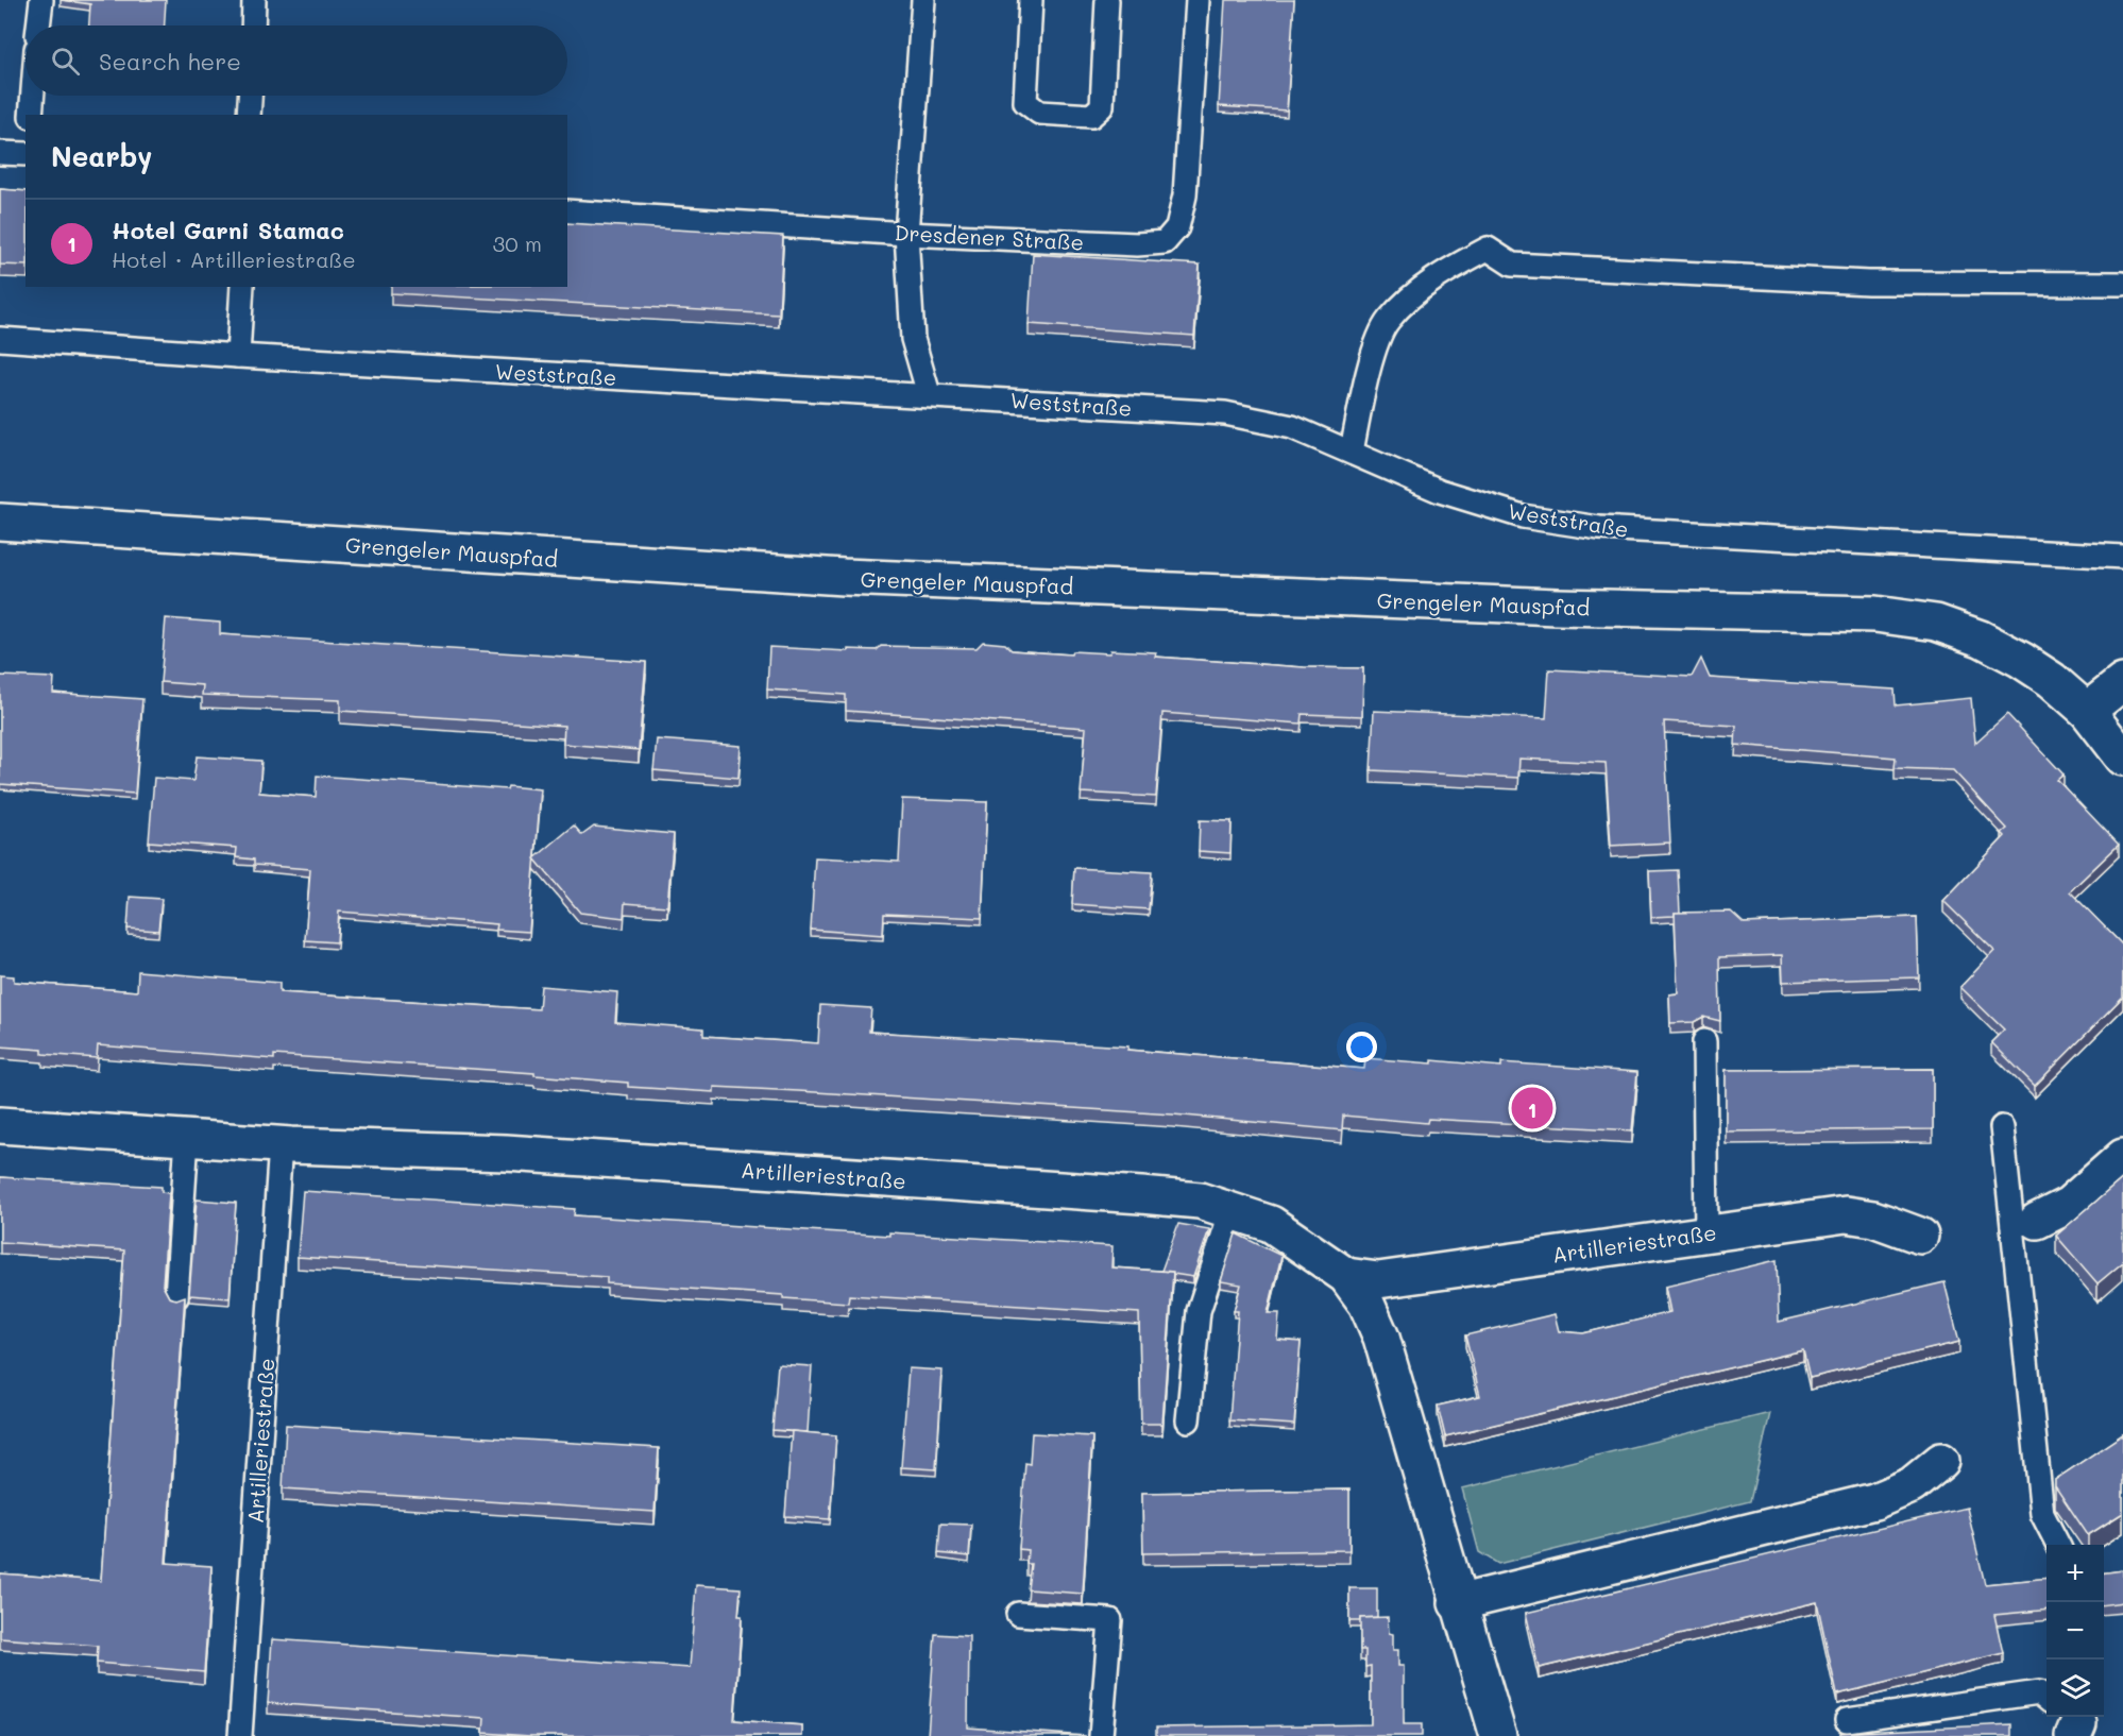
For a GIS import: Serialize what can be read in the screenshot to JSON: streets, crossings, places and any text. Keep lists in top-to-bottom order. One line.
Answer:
{"streets":{"street":["Grengeler Mauspfad","Artilleriestraße"],"lane":["Dresdener Straße","Weststraße"]},"page":{"search":"Search here","heading":"Nearby","list":[{"mark":"1","name":"Hotel Garni Stamac","note":"Hotel · Artilleriestraße","value":"30 m"}],"pins":"1","map_buttons":["+","−"]}}
